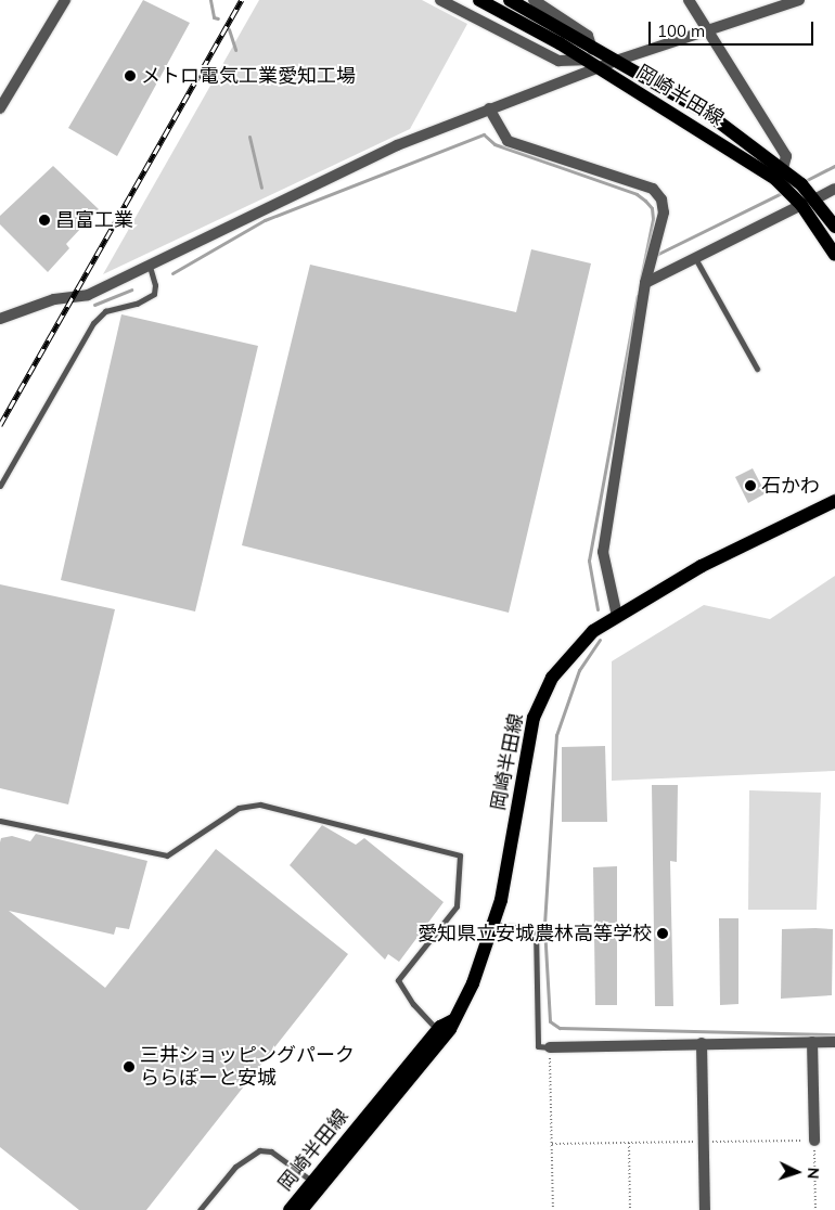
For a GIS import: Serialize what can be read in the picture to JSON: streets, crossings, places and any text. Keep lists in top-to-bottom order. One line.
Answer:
{"streets":{"main road":["岡崎半田線"]},"places":["メトロ電気工業愛知工場","昌富工業","石かわ","愛知県立安城農林高等学校","三井ショッピングパーク ららぽーと安城"],"scale_bar":"100 m","north":"right"}
